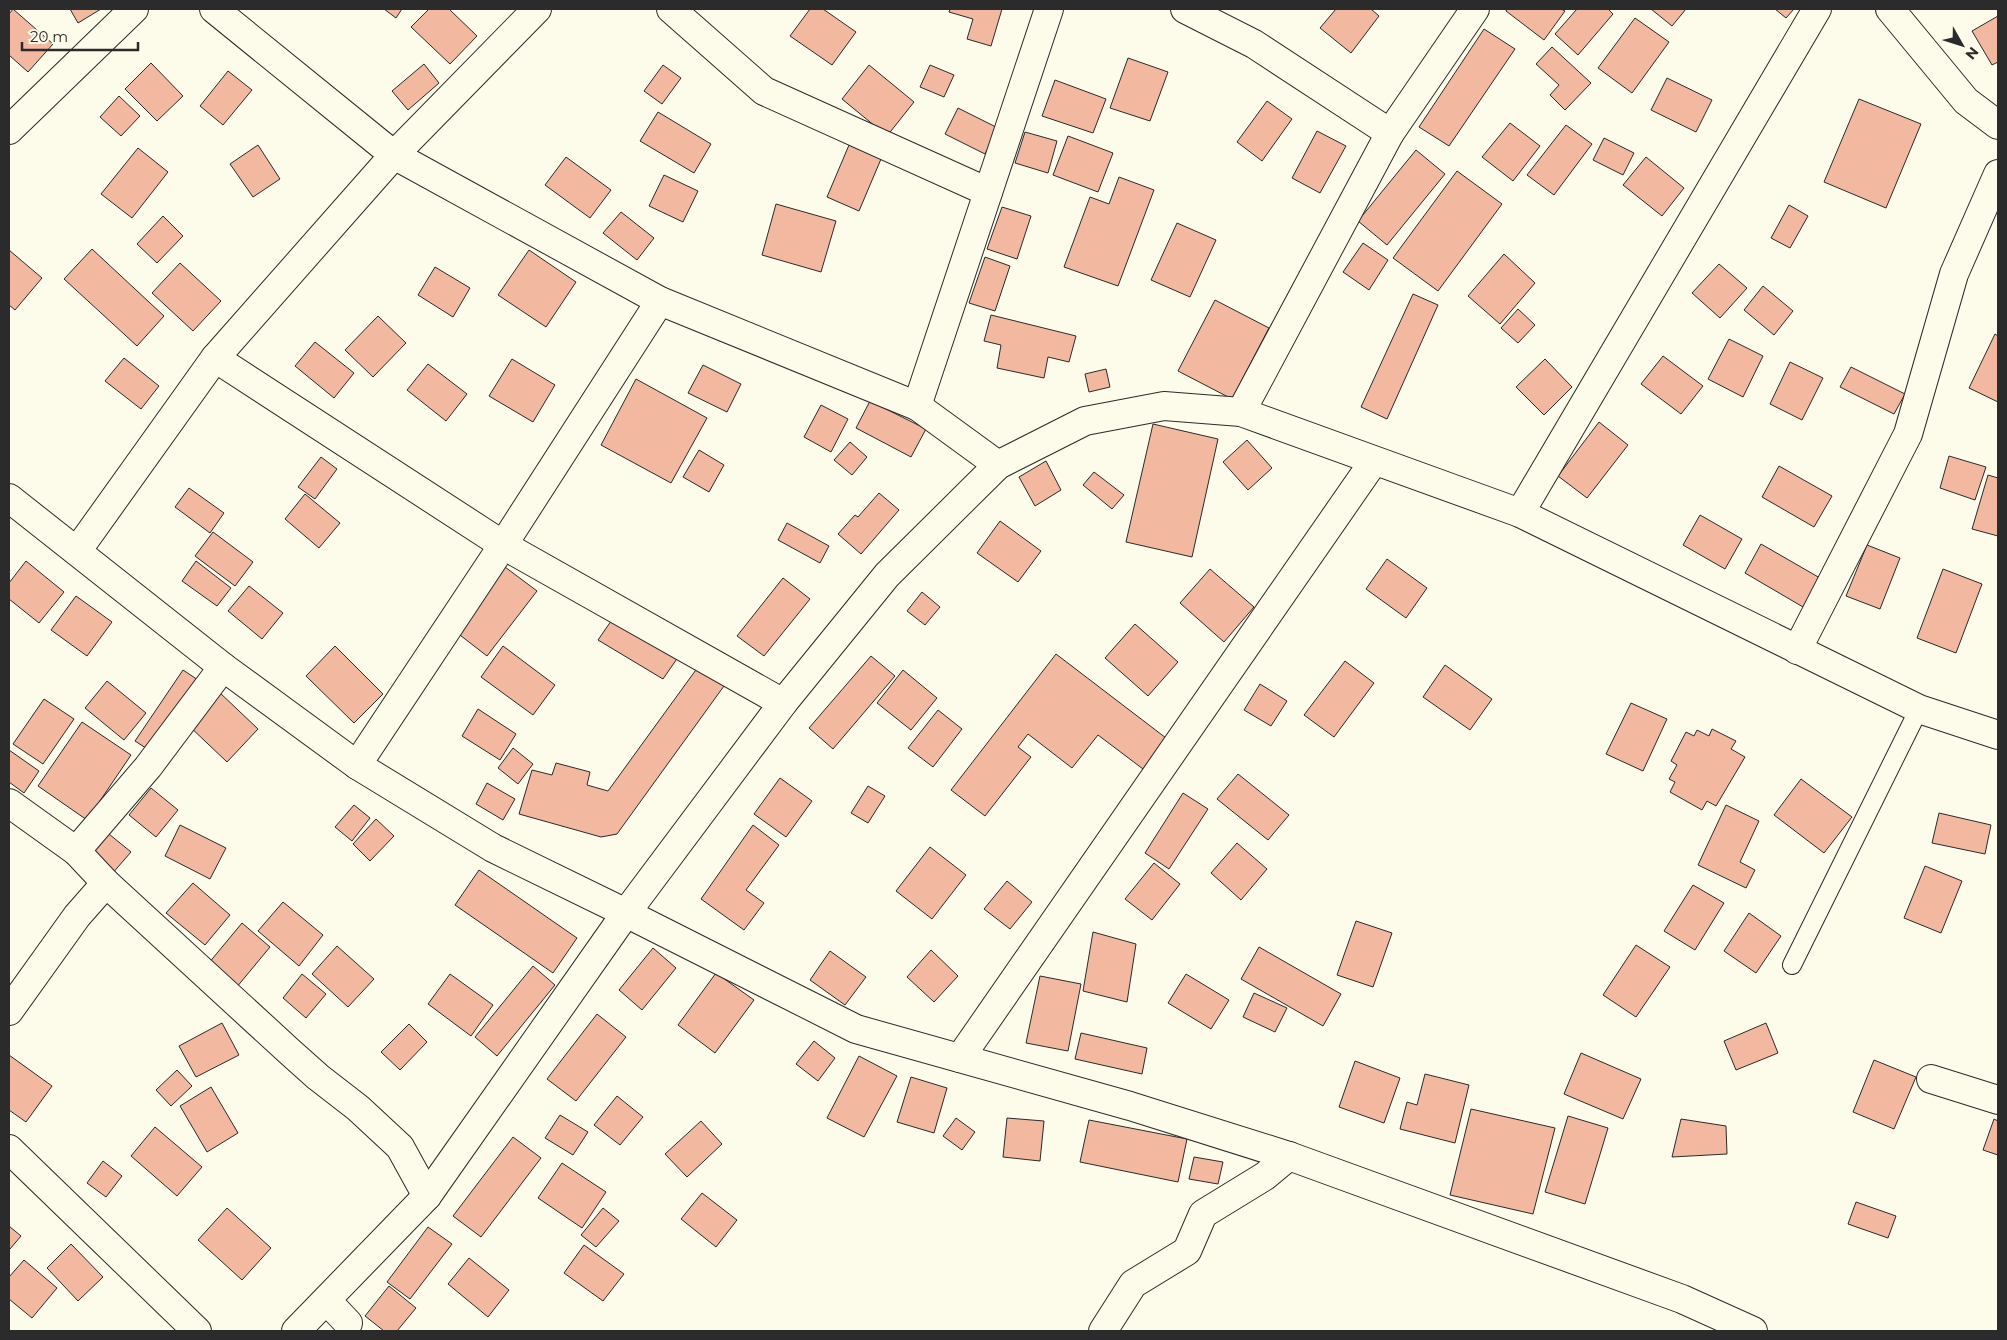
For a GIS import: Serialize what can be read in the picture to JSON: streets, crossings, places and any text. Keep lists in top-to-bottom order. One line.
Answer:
{"scale_bar":"20 m","north":"bottom right"}
